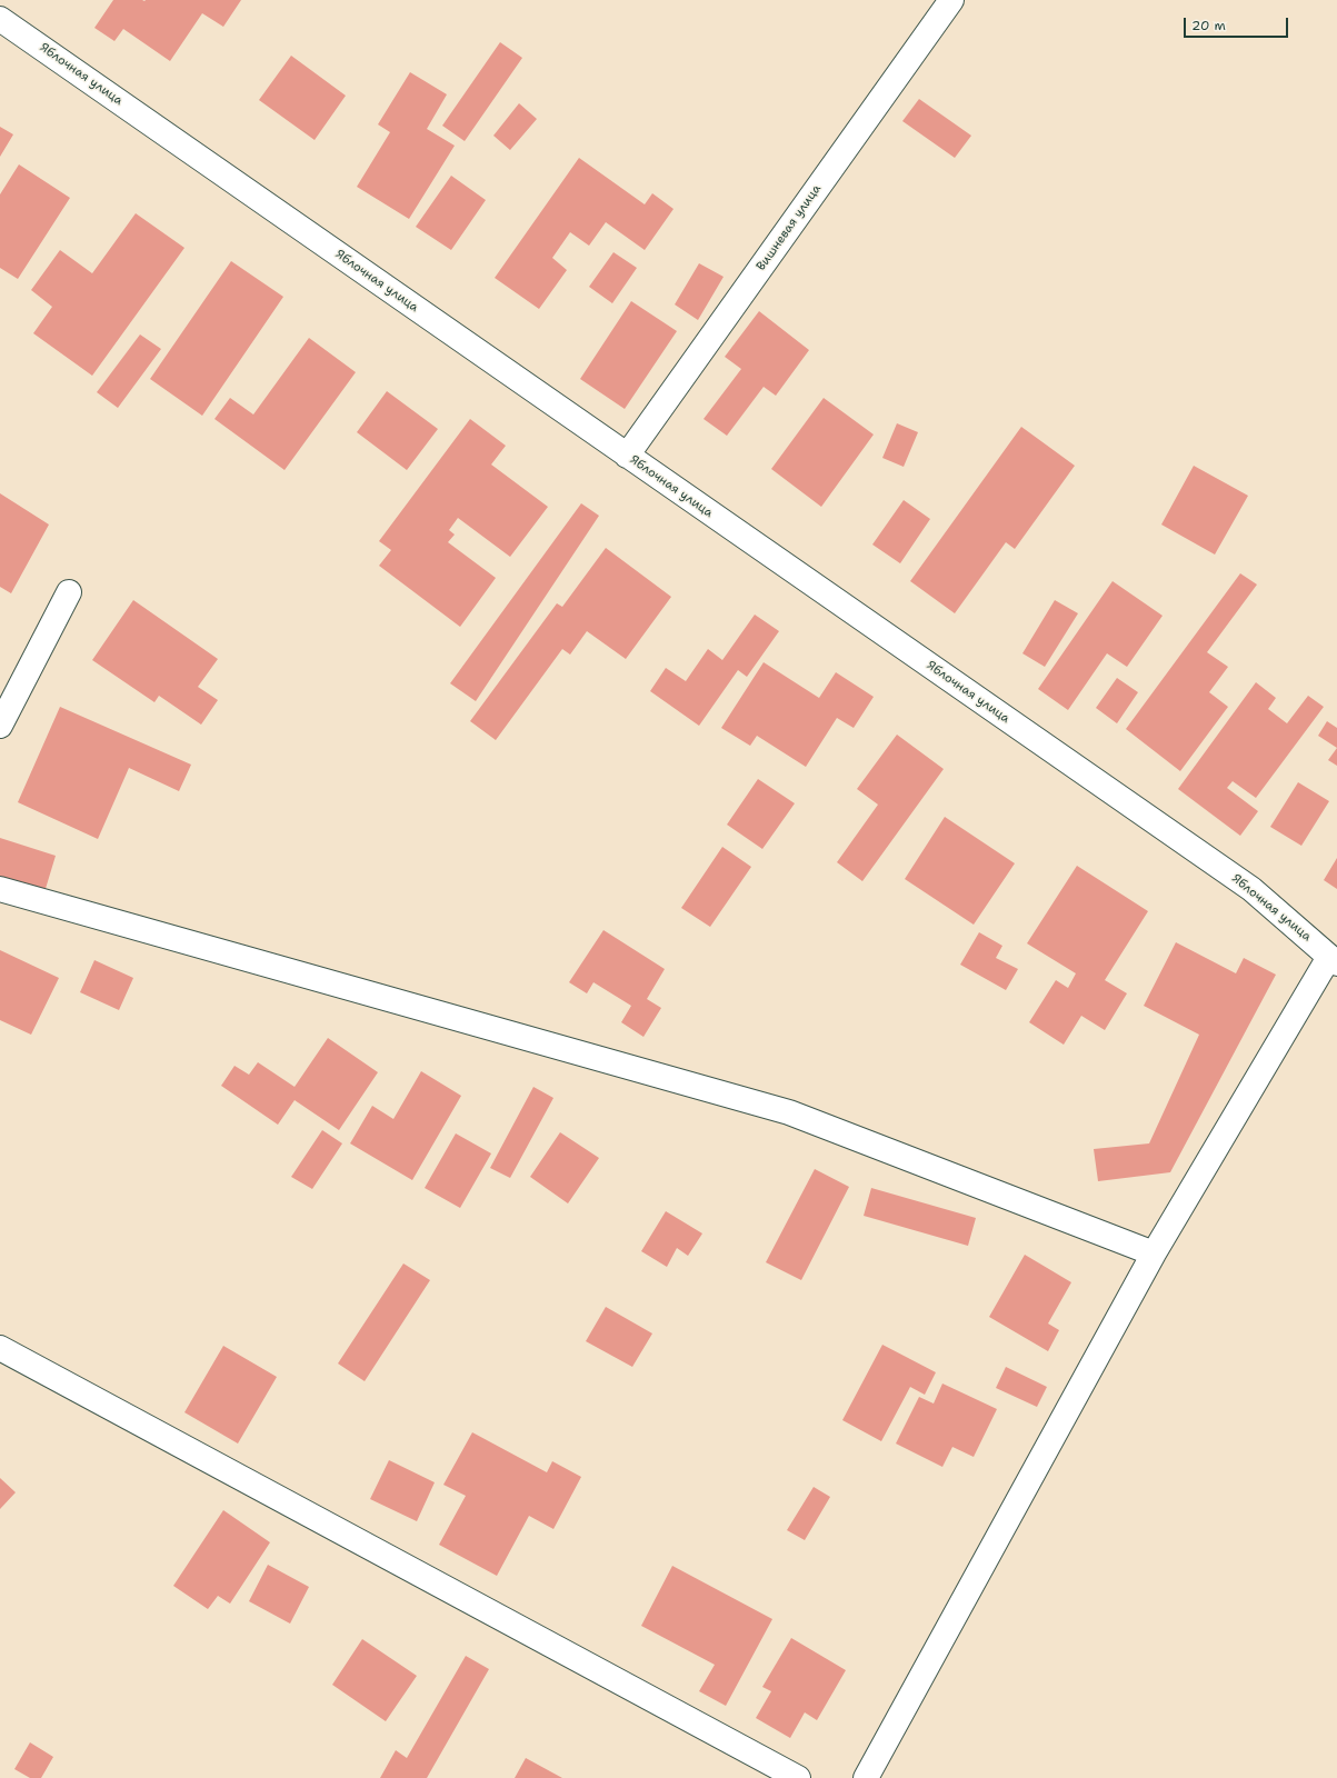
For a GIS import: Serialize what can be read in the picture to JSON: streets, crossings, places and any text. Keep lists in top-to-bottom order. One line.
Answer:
{"streets":{"street":["Яблочная улица","Вишневая улица"]},"crossings":[["Яблочная улица","Вишневая улица"]],"scale_bar":"20 m"}
